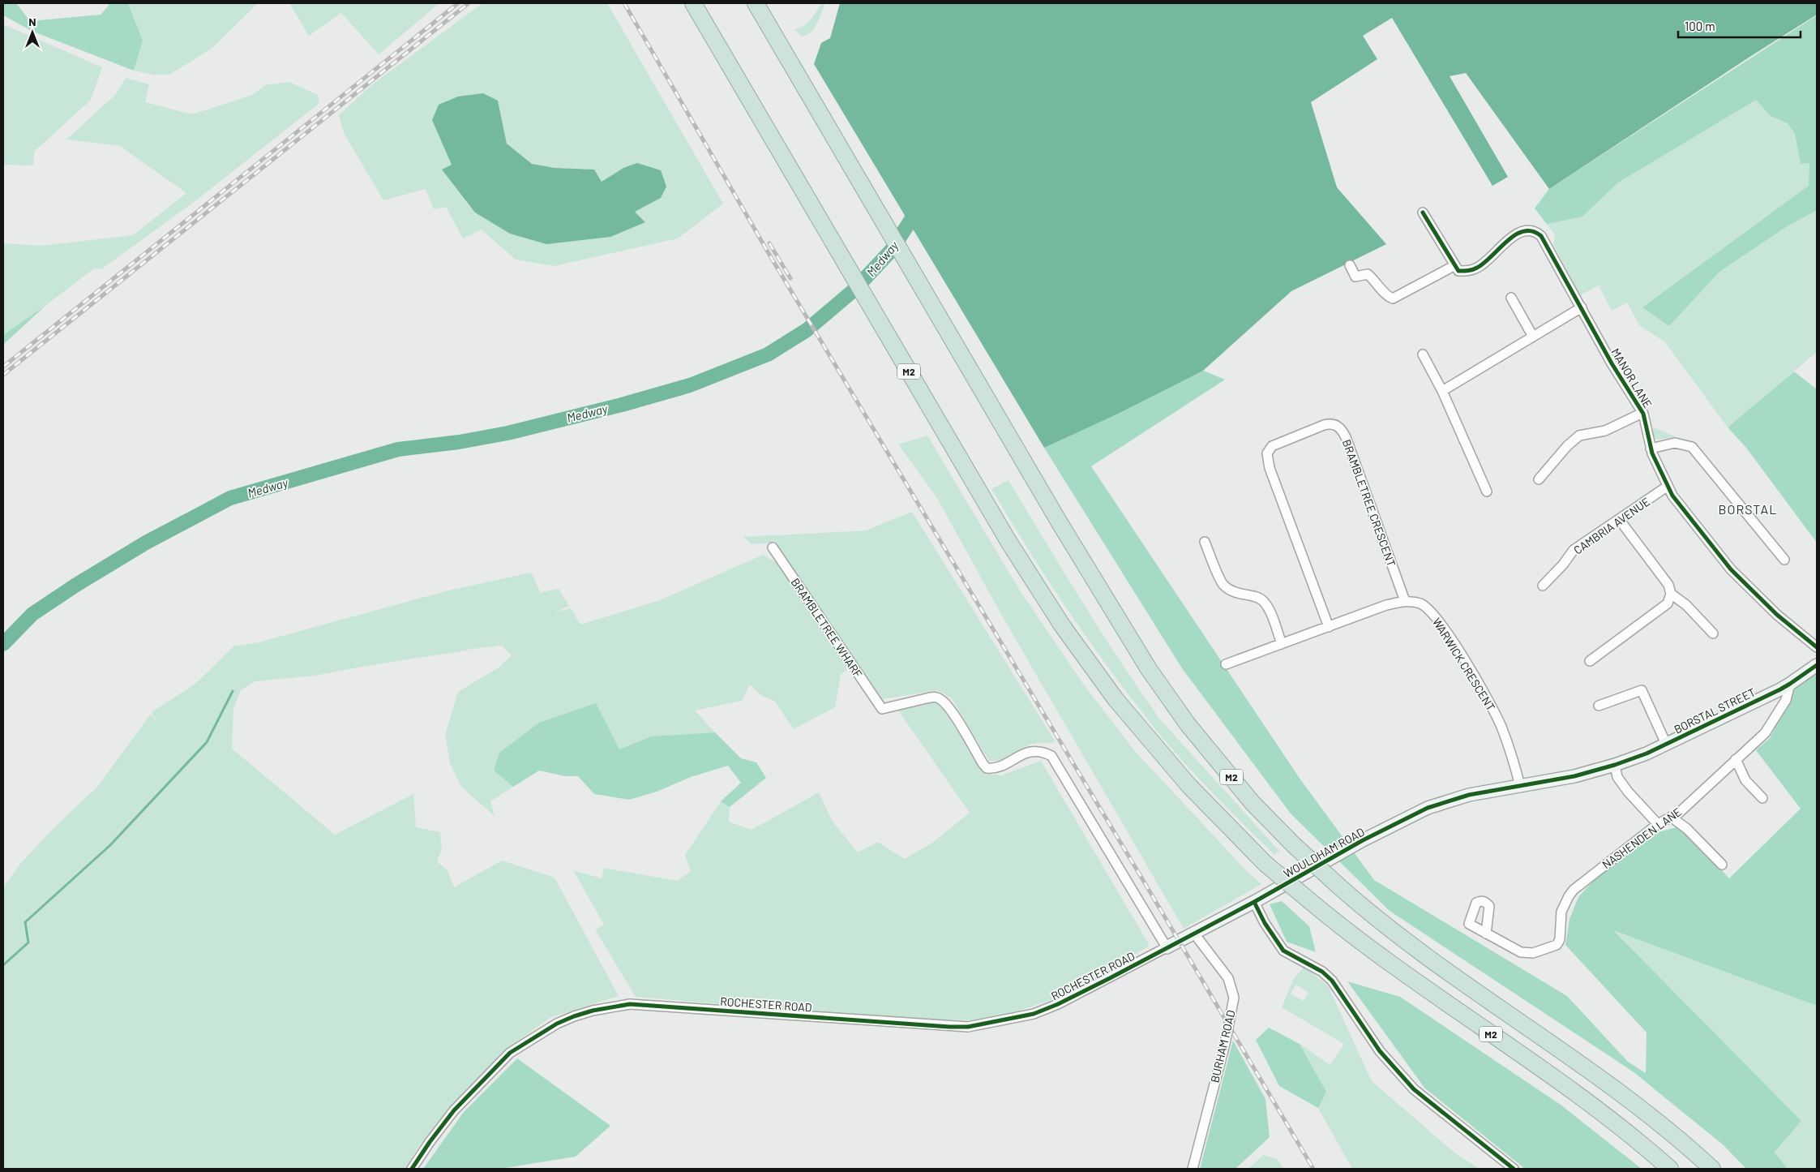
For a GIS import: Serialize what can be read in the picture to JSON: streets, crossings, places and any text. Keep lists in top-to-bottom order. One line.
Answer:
{"streets":{"highway":["M2"],"street":["MANOR LANE","BRAMBLETREE CRESCENT","CAMBRIA AVENUE","BRAMBLETREE WHARF","WARWICK CRESCENT","BORSTAL STREET","NASHENDEN LANE","WOULDHAM ROAD","ROCHESTER ROAD","BURHAM ROAD"]},"crossings":[["MANOR LANE","CAMBRIA AVENUE"],["BRAMBLETREE CRESCENT","WARWICK CRESCENT"],["BRAMBLETREE WHARF","WOULDHAM ROAD"],["BRAMBLETREE WHARF","ROCHESTER ROAD"],["WARWICK CRESCENT","WOULDHAM ROAD"],["BORSTAL STREET","NASHENDEN LANE"],["BORSTAL STREET","WOULDHAM ROAD"],["WOULDHAM ROAD","ROCHESTER ROAD"],["WOULDHAM ROAD","BURHAM ROAD"]],"districts":["BORSTAL"],"water":["Medway"],"scale_bar":"100 m","north":"top"}
